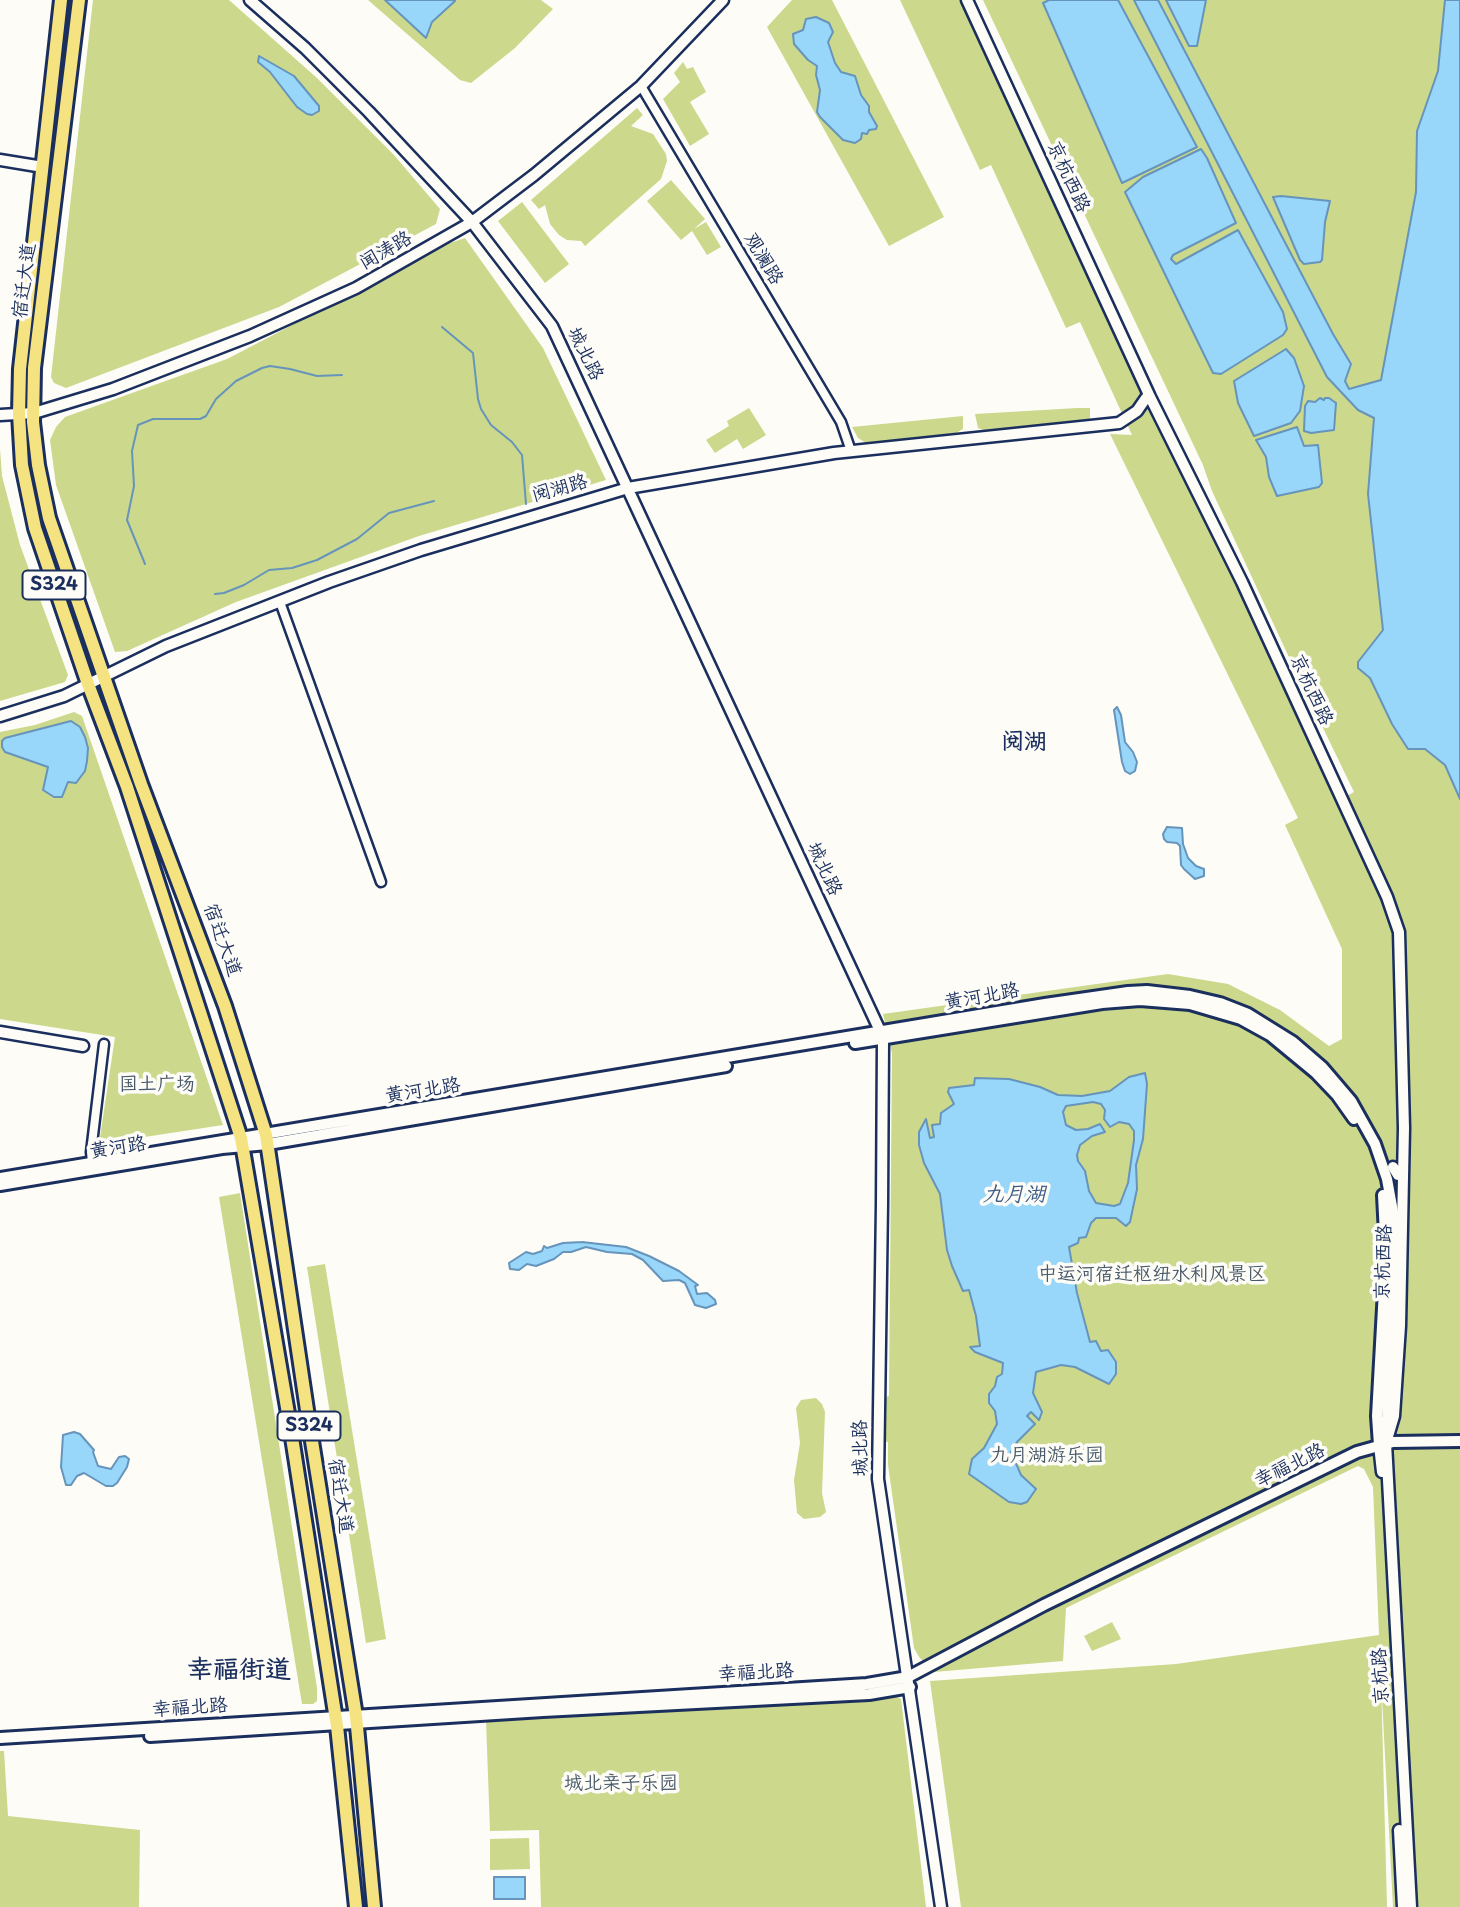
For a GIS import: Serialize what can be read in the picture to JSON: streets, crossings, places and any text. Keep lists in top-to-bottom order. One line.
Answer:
{"streets":{"main road":["宿迁大道","S324","黄河北路","黄河路","幸福北路"],"street":["京杭西路","闻涛路","观澜路","城北路","阅湖路","京杭路"]},"crossings":[["京杭西路","阅湖路"],["京杭西路","黄河北路"],["京杭西路","幸福北路"],["京杭西路","京杭路"],["闻涛路","观澜路"],["闻涛路","宿迁大道"],["闻涛路","城北路"],["观澜路","阅湖路"],["宿迁大道","阅湖路"],["宿迁大道","黄河北路"],["宿迁大道","黄河路"],["宿迁大道","幸福北路"],["城北路","阅湖路"],["城北路","黄河北路"],["城北路","幸福北路"],["黄河北路","黄河路"],["黄河北路","幸福北路"],["黄河北路","京杭路"],["幸福北路","京杭路"]],"districts":["阅湖","幸福街道"],"water":["九月湖"],"parks":["国土广场","中运河宿迁枢纽水利风景区","九月湖游乐园","城北亲子乐园"]}
